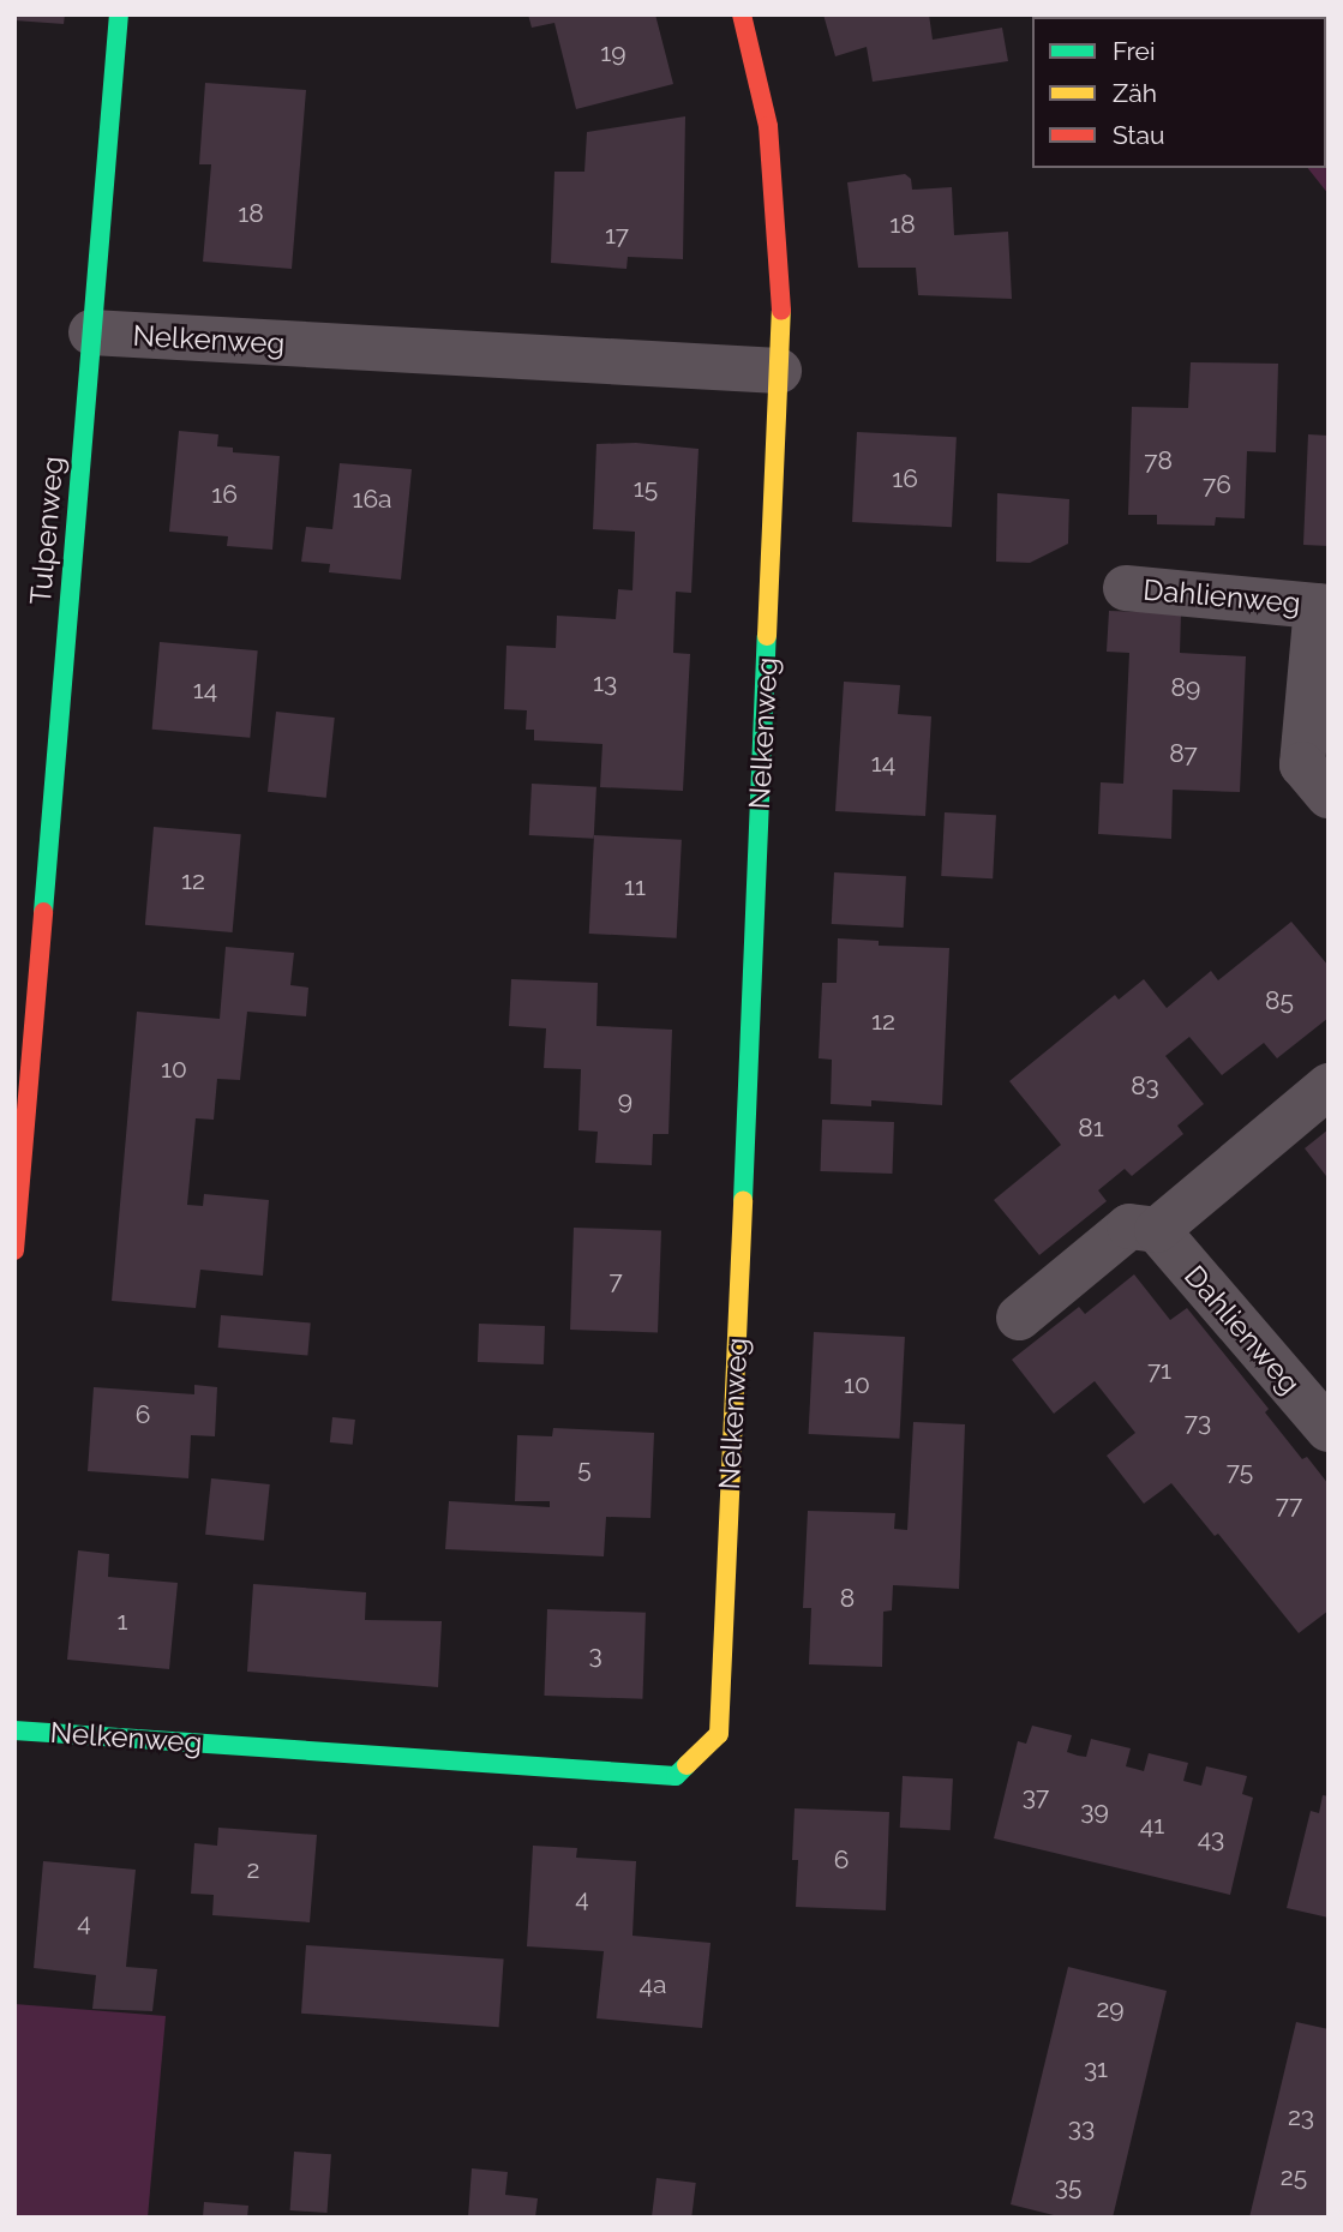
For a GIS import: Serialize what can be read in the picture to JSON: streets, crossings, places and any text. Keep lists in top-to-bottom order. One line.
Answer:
{"streets":{"street":["Nelkenweg","Tulpenweg","Dahlienweg"]},"crossings":[["Nelkenweg","Tulpenweg"]],"house_numbers":["19","18","18","17","78","16","76","15","16","16a","13","89","14","87","14","12","11","85","12","10","83","9","81","7","71","10","6","73","5","75","77","8","1","3","37","39","41","43","6","2","4","4","4a","29","31","23","33","25","35"],"legend":["Frei","Zäh","Stau"]}
